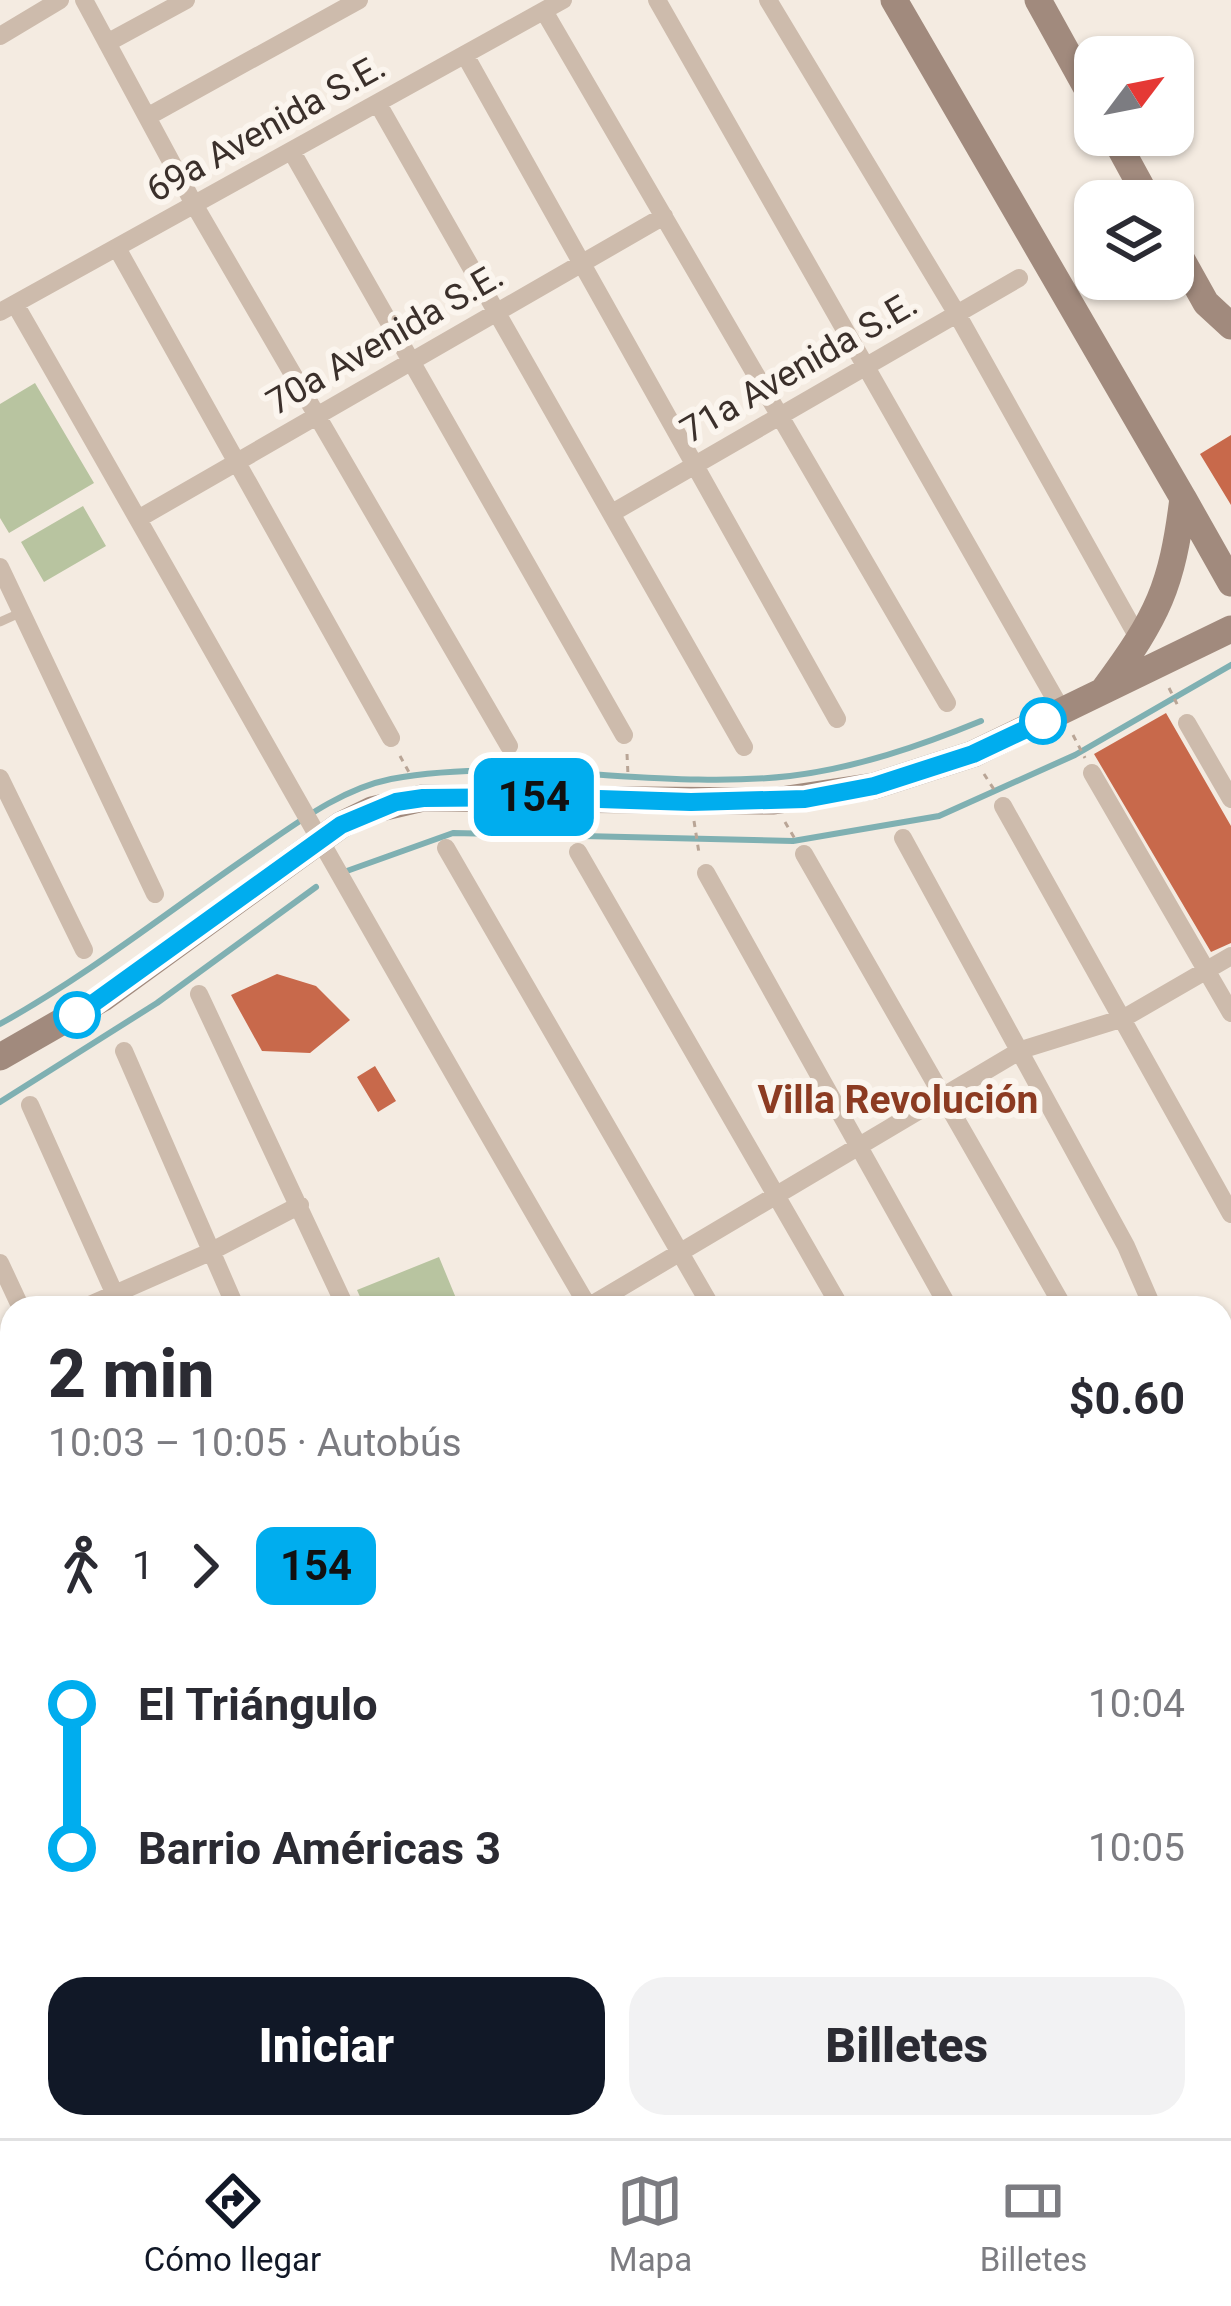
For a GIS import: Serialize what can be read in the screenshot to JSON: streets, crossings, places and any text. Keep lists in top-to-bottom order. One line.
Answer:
{"streets":{"street":["69a Avenida S.E.","70a Avenida S.E.","71a Avenida S.E."]},"districts":["Villa Revolución"],"lines":["bus line 154"],"north":"top right","page":{"on_map":"154","heading":["2 min","10:03 – 10:05 · Autobús","$0.60"],"legs":["1","154"],"list":[{"name":"El Triángulo","value":"10:04"},{"name":"Barrio Américas 3","value":"10:05"}],"buttons":["Iniciar","Billetes"],"tabs":["Cómo llegar","Mapa","Billetes"]}}
